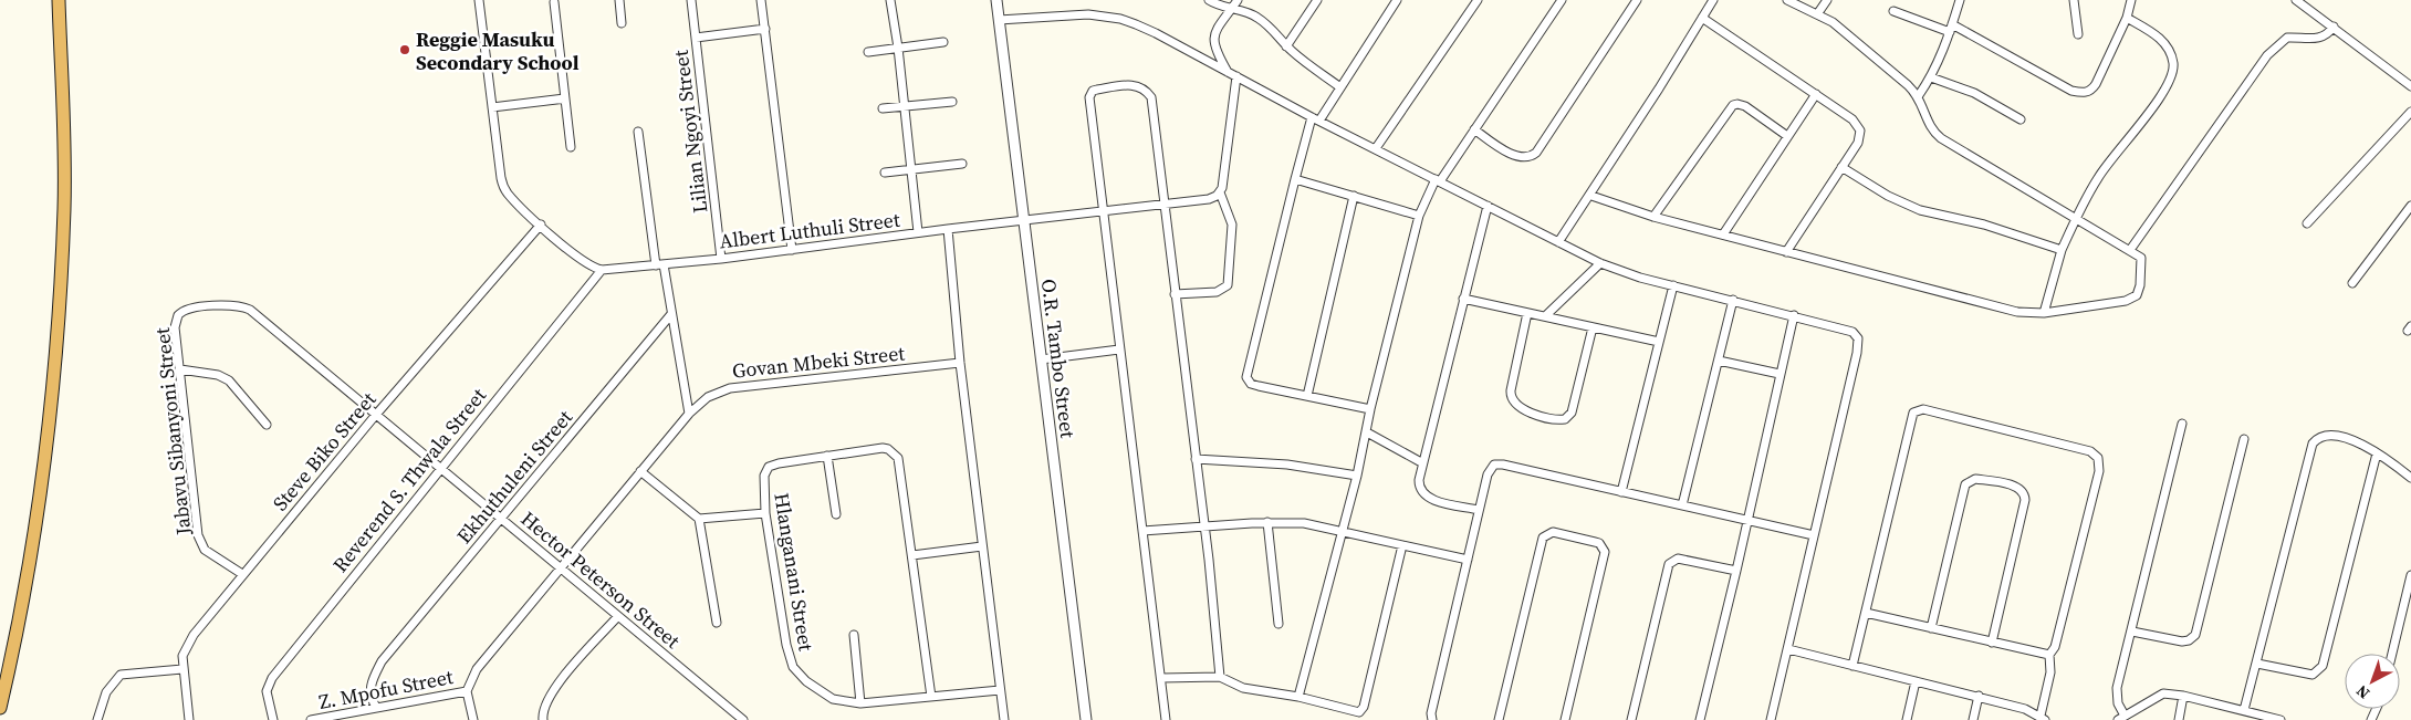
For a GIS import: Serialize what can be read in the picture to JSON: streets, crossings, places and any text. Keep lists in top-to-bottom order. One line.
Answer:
{"streets":{"street":["Lilian Ngoyi Street","Albert Luthuli Street","O.R. Tambo Street","Govan Mbeki Street","Jabavu Sibanyoni Street","Steve Biko Street","Ekhuthuleni Street","Reverend S. Thwala Street","Hlanganani Street","Hector Peterson Street","Z. Mpofu Street"]},"crossings":[["Lilian Ngoyi Street","Albert Luthuli Street"],["Albert Luthuli Street","O.R. Tambo Street"],["Albert Luthuli Street","Reverend S. Thwala Street"],["Govan Mbeki Street","Hector Peterson Street"],["Govan Mbeki Street","Z. Mpofu Street"],["Jabavu Sibanyoni Street","Steve Biko Street"],["Jabavu Sibanyoni Street","Hector Peterson Street"],["Steve Biko Street","Hector Peterson Street"],["Ekhuthuleni Street","Hector Peterson Street"],["Ekhuthuleni Street","Z. Mpofu Street"],["Reverend S. Thwala Street","Hector Peterson Street"]],"places":["Reggie Masuku Secondary School"],"north":"bottom left"}
